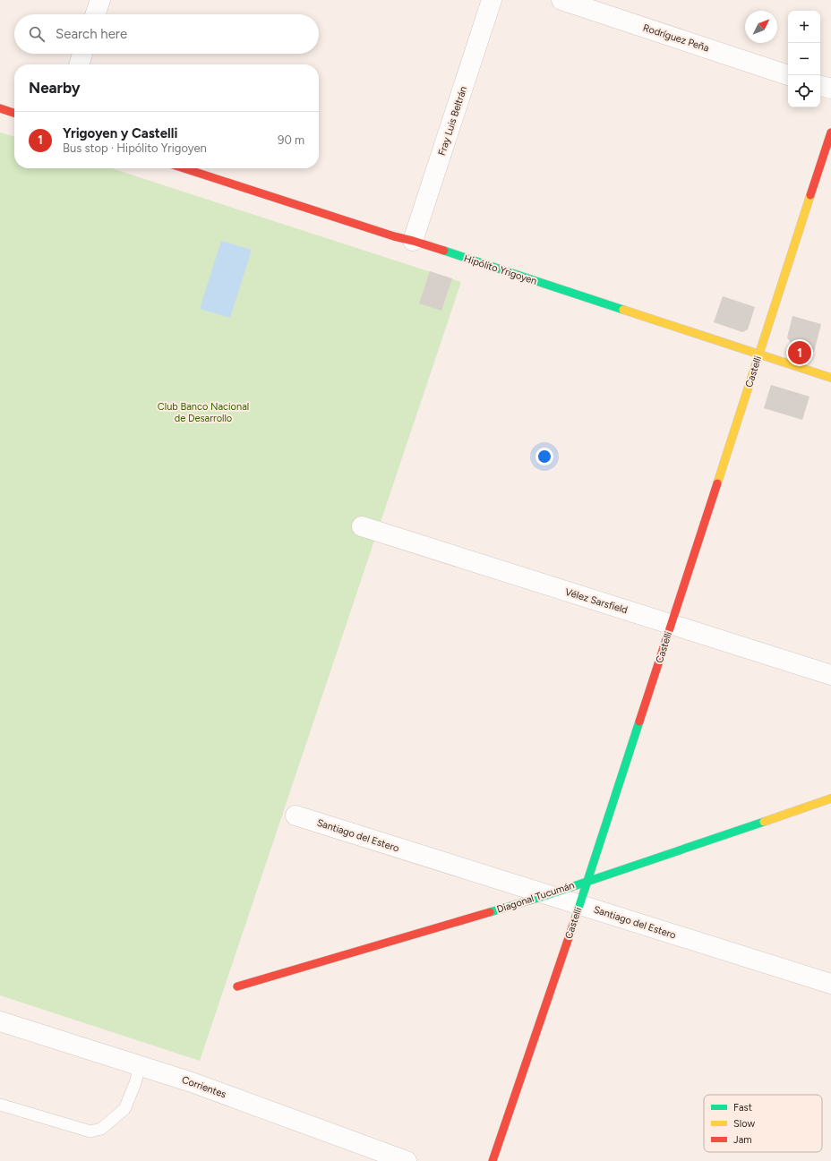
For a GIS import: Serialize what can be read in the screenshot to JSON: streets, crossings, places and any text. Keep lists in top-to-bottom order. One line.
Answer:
{"streets":{"street":["Rodríguez Peña","Fray Luis Beltrán","Hipólito Yrigoyen","Castelli","Vélez Sarsfield","Santiago del Estero","Diagonal Tucumán","Corrientes"]},"crossings":[["Fray Luis Beltrán","Hipólito Yrigoyen"],["Hipólito Yrigoyen","Castelli"],["Castelli","Vélez Sarsfield"],["Castelli","Santiago del Estero"],["Castelli","Diagonal Tucumán"],["Santiago del Estero","Diagonal Tucumán"]],"parks":["Club Banco Nacional de Desarrollo"],"legend":["Fast","Slow","Jam"],"north":"top right","page":{"map_buttons":["+","−"],"search":"Search here","heading":"Nearby","list":[{"mark":"1","name":"Yrigoyen y Castelli","note":"Bus stop · Hipólito Yrigoyen","value":"90 m"}],"pins":"1"}}
